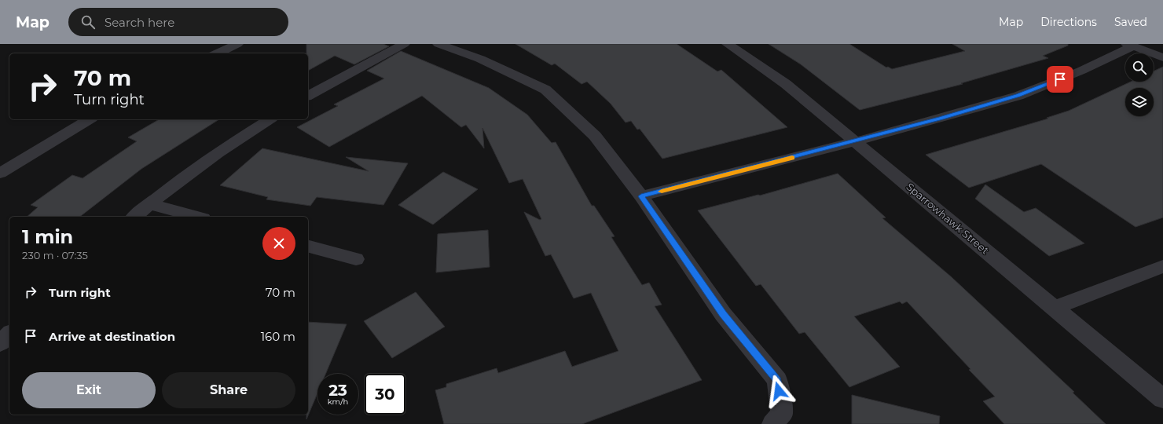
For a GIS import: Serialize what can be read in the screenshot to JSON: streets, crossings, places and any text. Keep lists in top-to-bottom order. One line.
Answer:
{"streets":{"street":["Sparrowhawk Street"]},"page":{"header":"Map","search":"Search here","nav":["Map","Directions","Saved"],"turn":["70 m","Turn right"],"heading":["1 min","230 m · 07:35"],"list":[{"name":"Turn right","value":"70 m"},{"name":"Arrive at destination","value":"160 m"}],"buttons":["Exit","Share"],"speed":"23 km/h","limit":"30"}}
